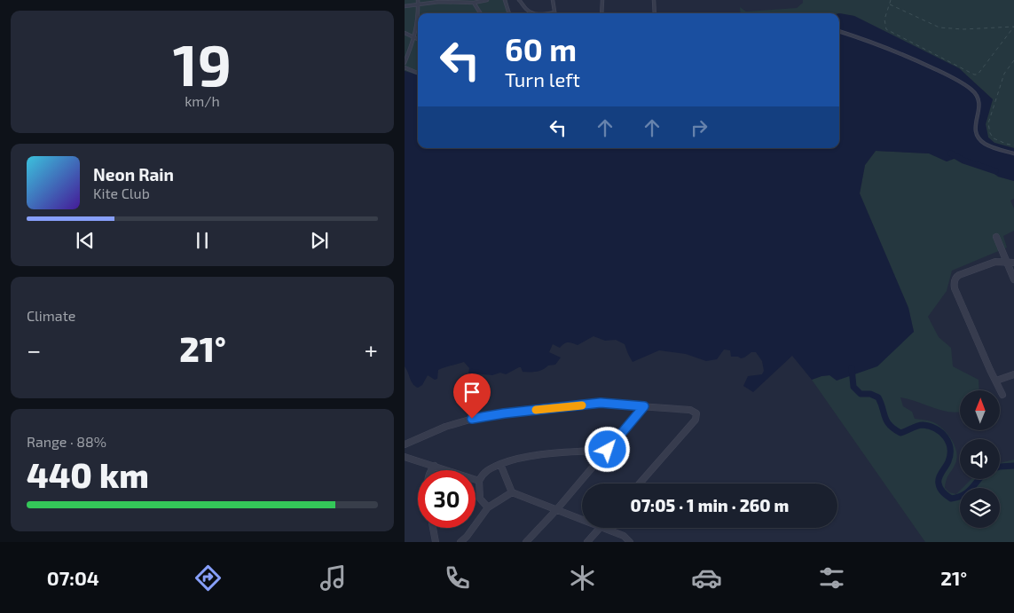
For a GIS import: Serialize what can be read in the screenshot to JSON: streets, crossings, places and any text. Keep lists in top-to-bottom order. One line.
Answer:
{"north":"top","page":{"tile":[["19","km/h"],"Climate",["Range · 88%","440 km"]],"turn":["60 m","Turn left"],"song":["Neon Rain","Kite Club"],"heat":["−","21°","+"],"limit":"30","trip":"07:05 · 1 min · 260 m","tabs":["07:04","21°"]}}
